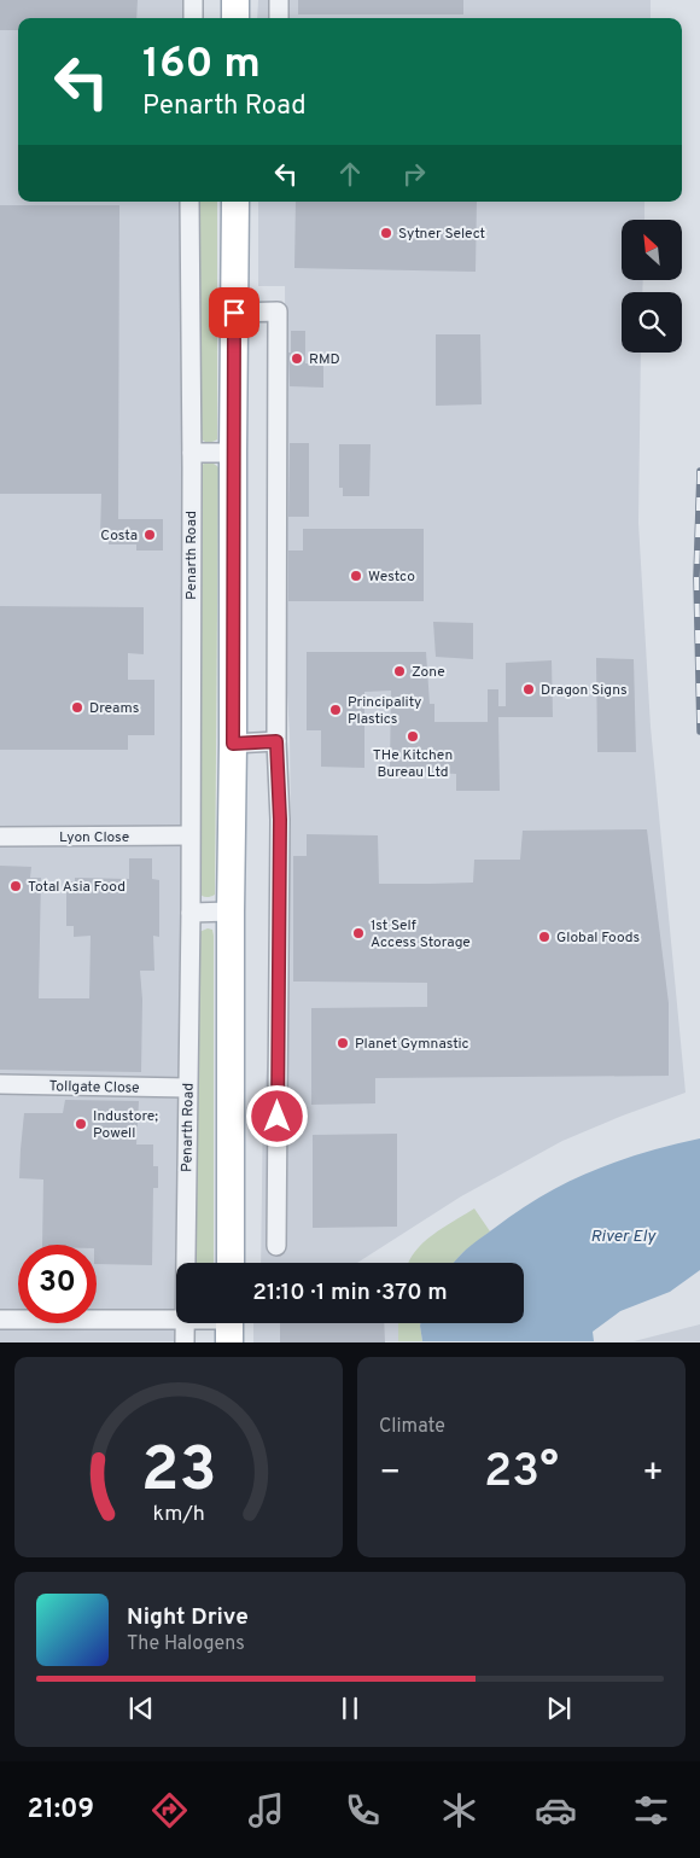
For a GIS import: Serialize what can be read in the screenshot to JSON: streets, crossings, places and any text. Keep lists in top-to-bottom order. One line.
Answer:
{"streets":{"street":["Penarth Road","Lyon Close","Tollgate Close"]},"crossings":[["Penarth Road","Lyon Close"],["Penarth Road","Tollgate Close"]],"water":["River Ely"],"places":["Sytner Select","RMD","Costa","Westco","Zone","Dragon Signs","Dreams","Principality Plastics","THe Kitchen Bureau Ltd","Total Asia Food","1st Self Access Storage","Global Foods","Planet Gymnastic","Industore; Powell"],"north":"top left","page":{"turn":["160 m","Penarth Road"],"limit":"30","trip":"21:10 · 1 min · 370 m","tile":"Climate","heat":["−","23°","+"],"song":["Night Drive","The Halogens"],"tabs":"21:09","gauge":["23","km/h"]}}
